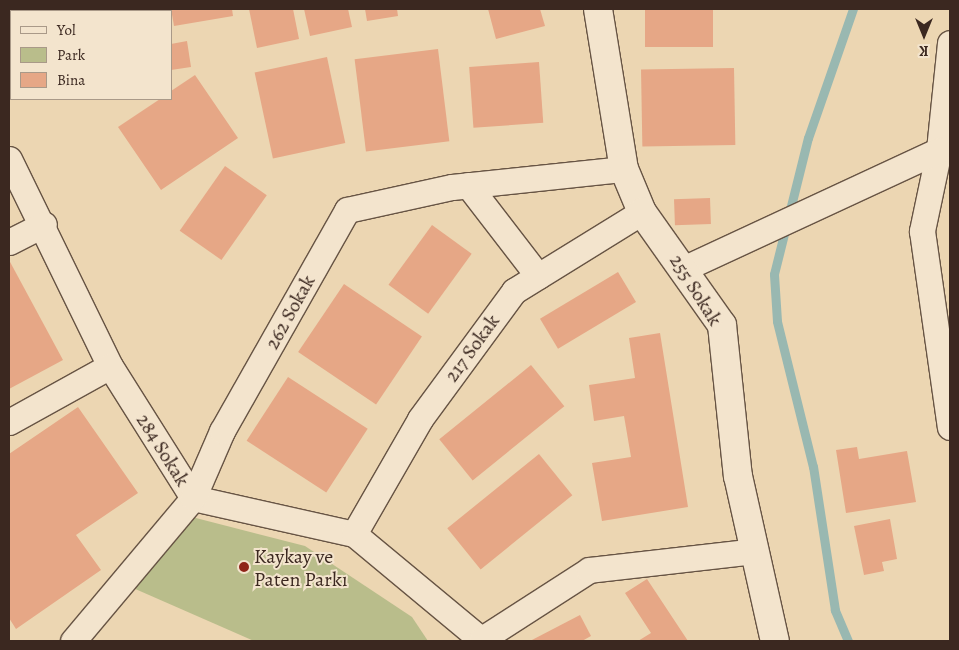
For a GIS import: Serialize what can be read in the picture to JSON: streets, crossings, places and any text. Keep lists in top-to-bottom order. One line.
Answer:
{"streets":{"street":["255 Sokak","262 Sokak","217 Sokak","284 Sokak"]},"crossings":[["255 Sokak","262 Sokak"],["255 Sokak","217 Sokak"],["262 Sokak","284 Sokak"],["217 Sokak","284 Sokak"]],"places":["Kaykay ve Paten Parkı"],"legend":["Yol","Park","Bina"],"north":"bottom"}
